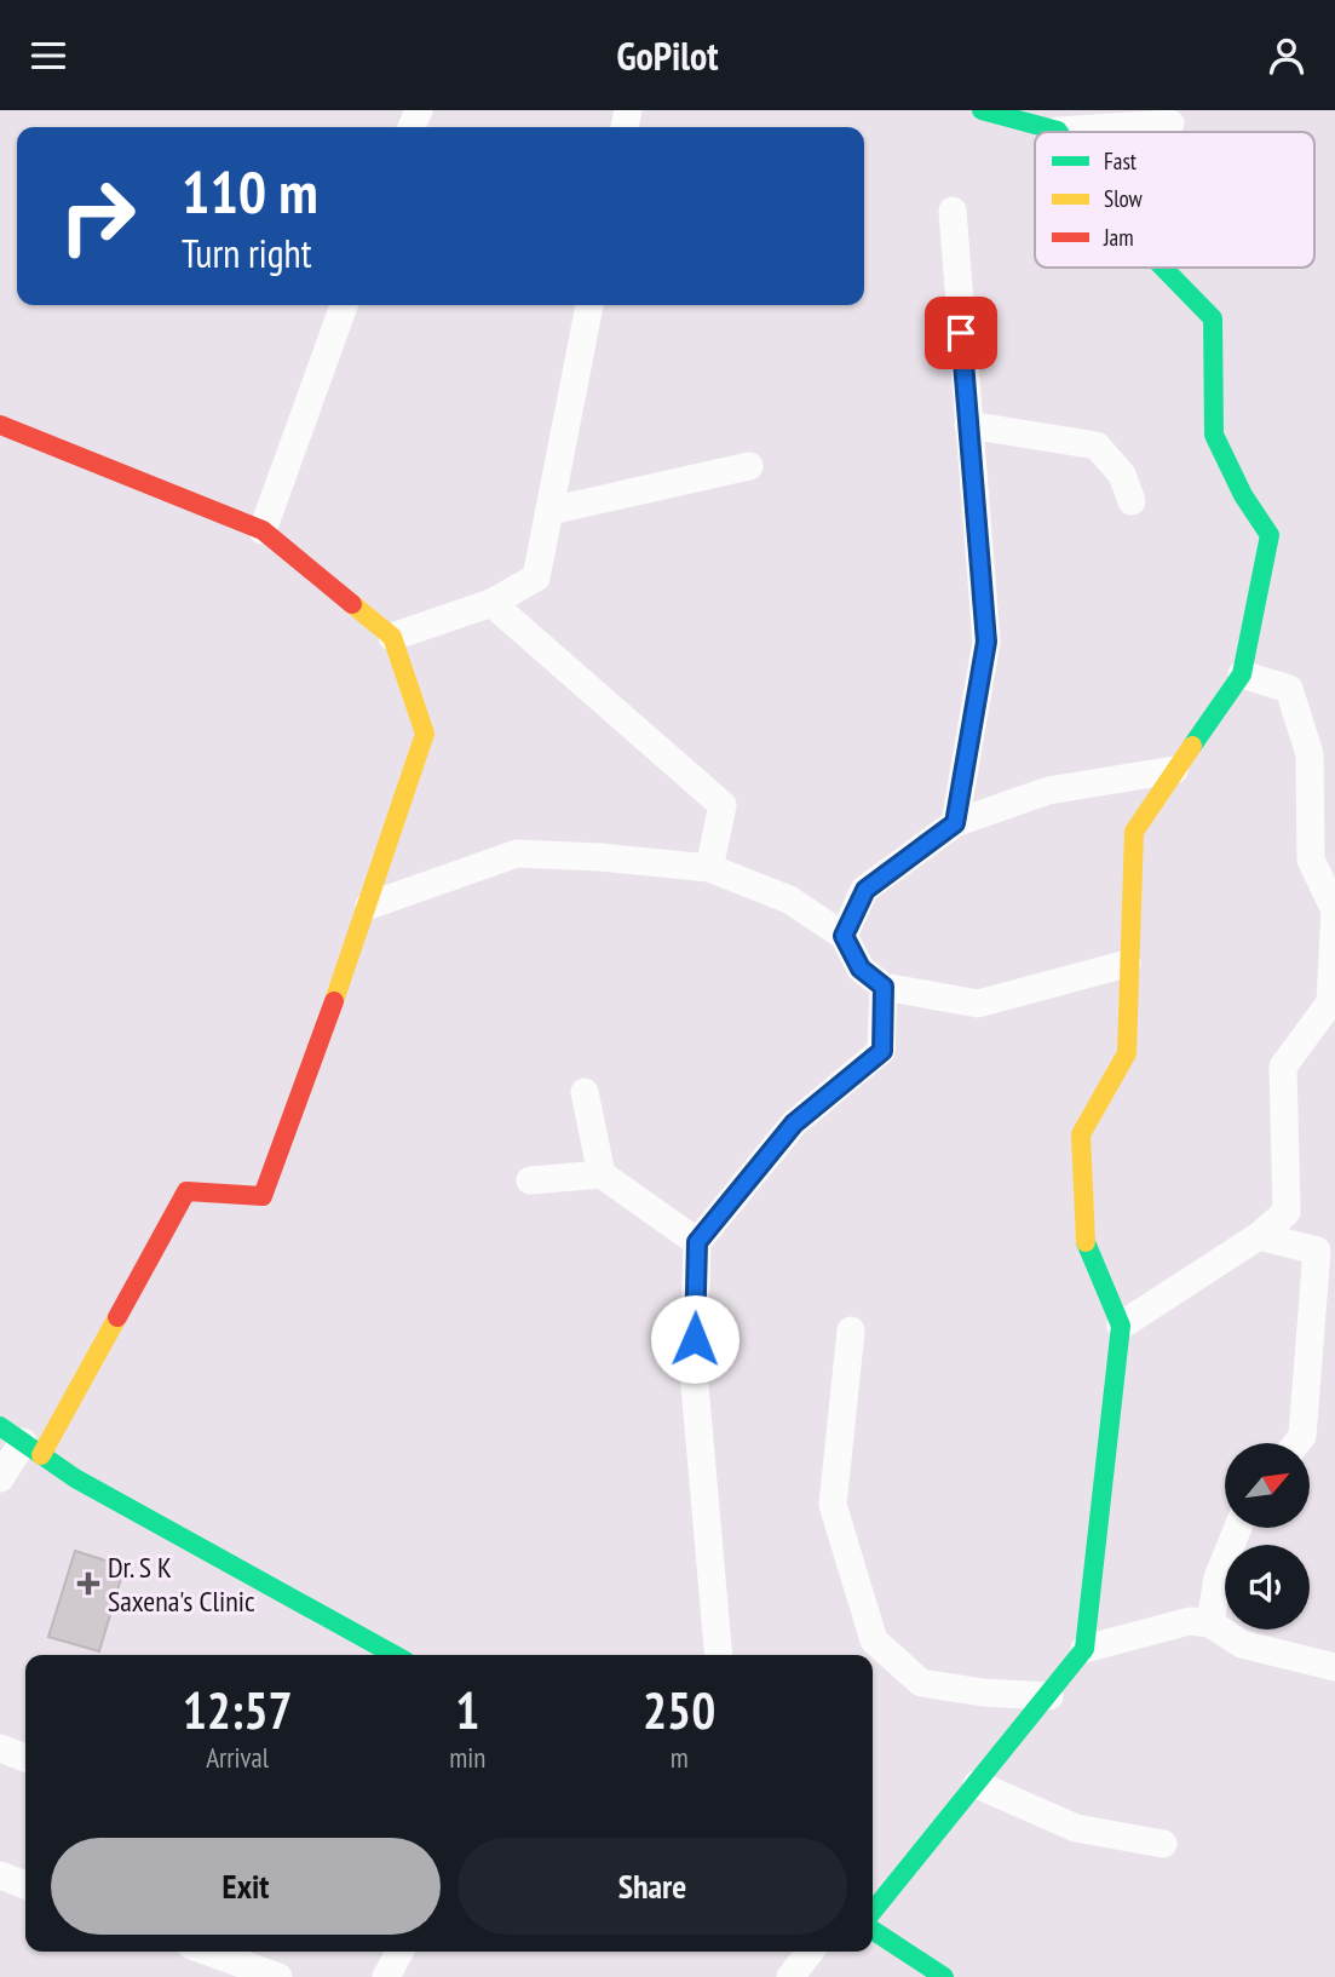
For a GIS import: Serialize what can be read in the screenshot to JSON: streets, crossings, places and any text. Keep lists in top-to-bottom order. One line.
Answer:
{"places":{"health":["Dr. S K Saxena's Clinic"]},"legend":["Fast","Slow","Jam"],"north":"top right","page":{"header":"GoPilot","turn":["110 m","Turn right"],"eta":["12:57","Arrival","1","min","250","m"],"buttons":["Exit","Share"]}}
